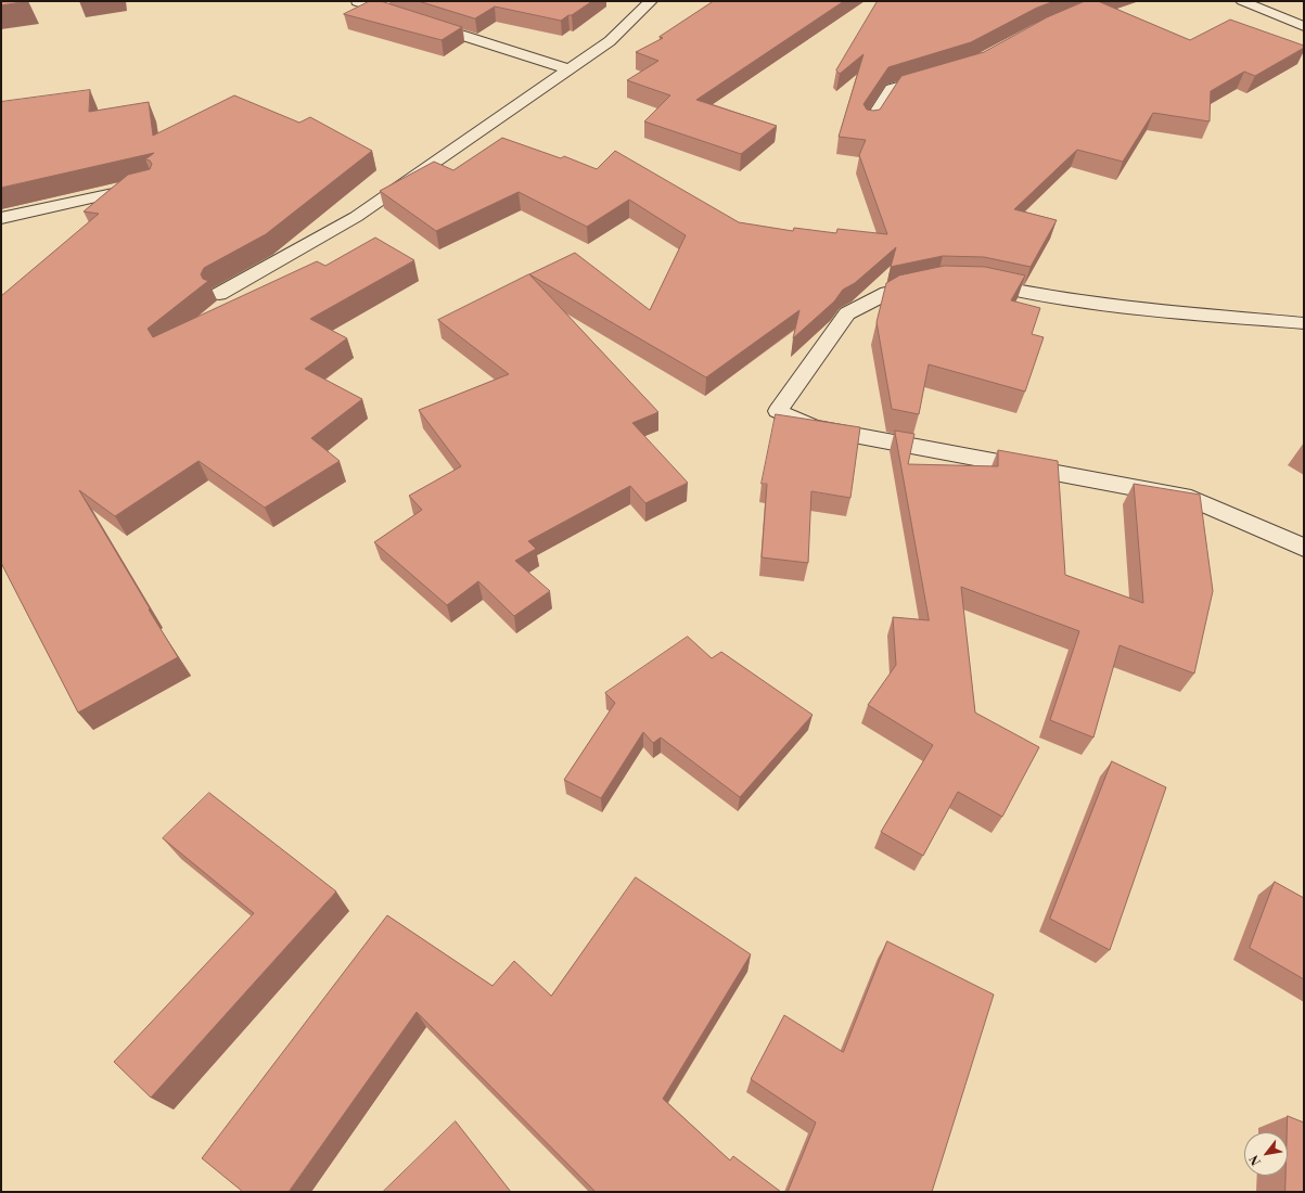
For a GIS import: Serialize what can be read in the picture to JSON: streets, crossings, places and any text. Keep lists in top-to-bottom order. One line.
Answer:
{"north":"bottom left"}
